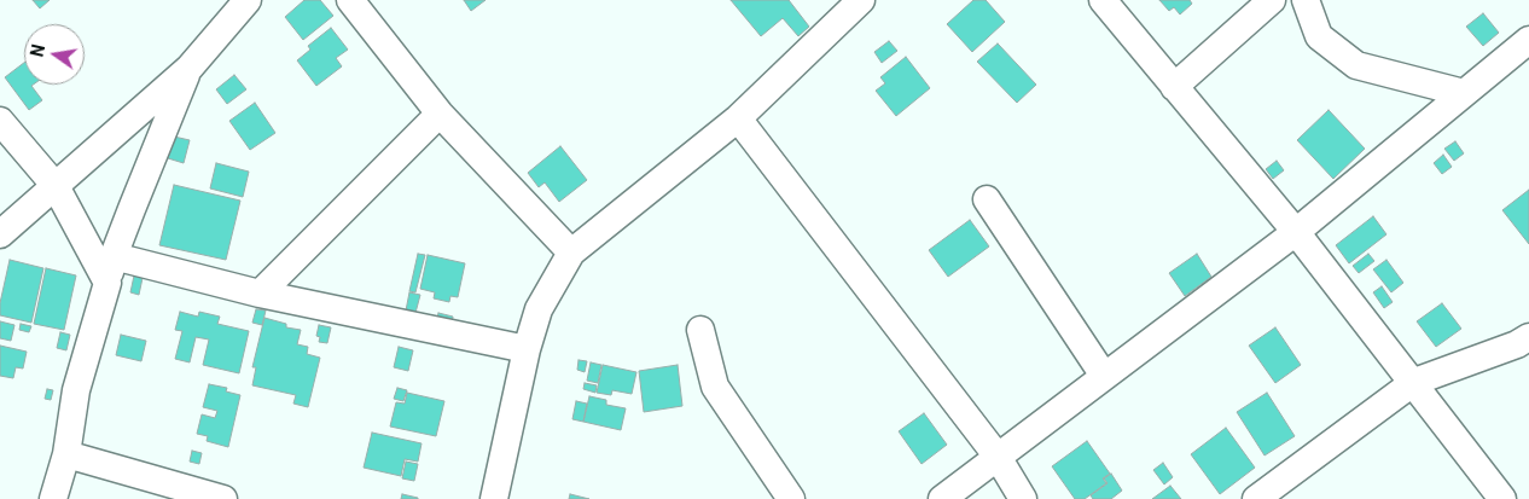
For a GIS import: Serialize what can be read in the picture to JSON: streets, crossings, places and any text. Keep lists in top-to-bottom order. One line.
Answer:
{"north":"left"}
